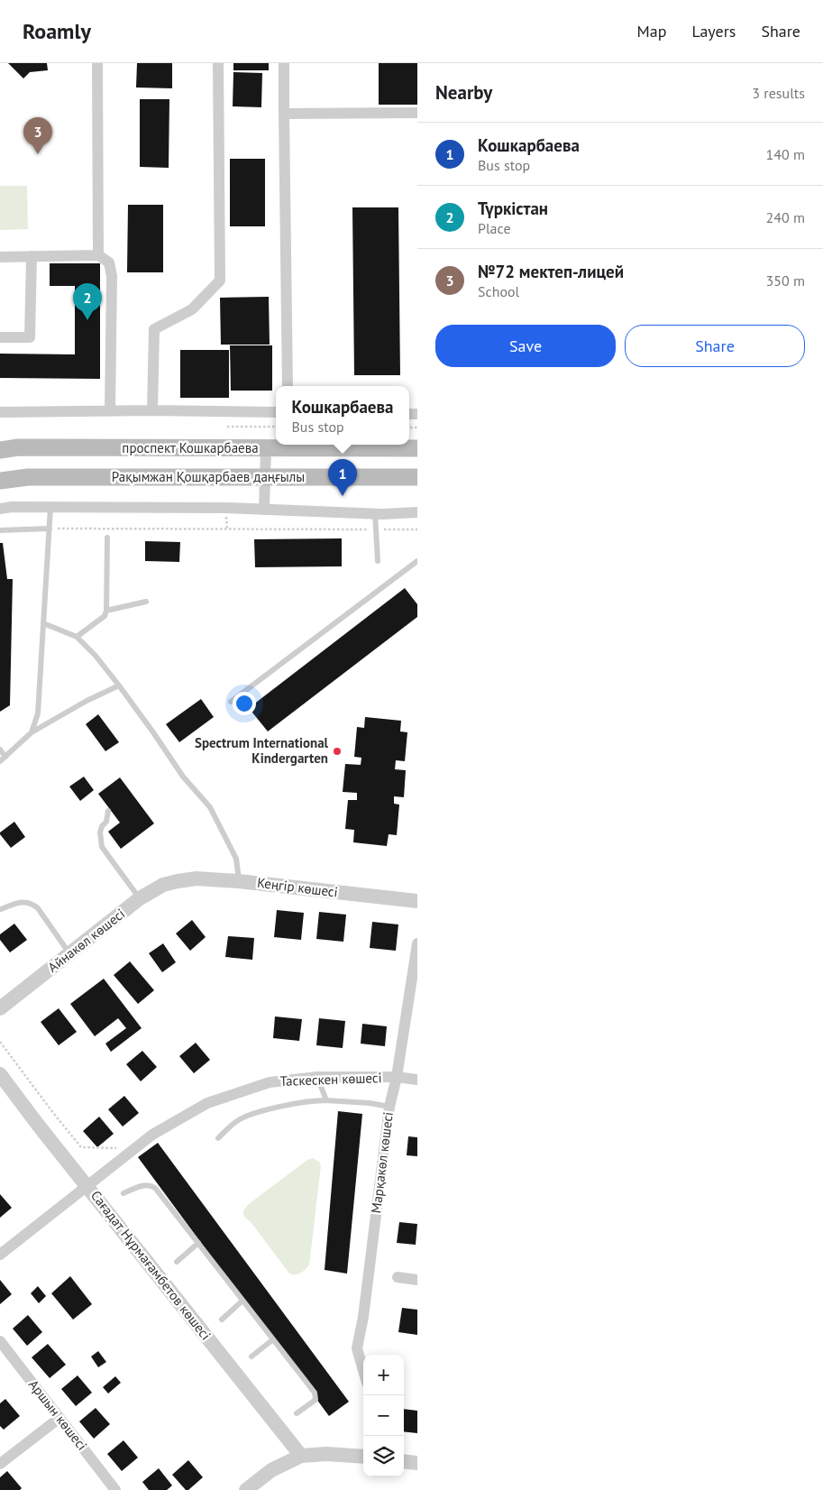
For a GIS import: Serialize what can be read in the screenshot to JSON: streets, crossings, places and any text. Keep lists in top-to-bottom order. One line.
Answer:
{"streets":{"main road":["проспект Кошкарбаева","Рақымжан Қошқарбаев даңғылы"],"street":["Кеңгір көшесі","Айнакөл көшесі","Таскескен көшесі","Марқакөл көшесі","Сағадат Нұрмағамбетов көшесі","Аршын көшесі"]},"crossings":[["Кеңгір көшесі","Айнакөл көшесі"],["Таскескен көшесі","Марқакөл көшесі"],["Таскескен көшесі","Сағадат Нұрмағамбетов көшесі"]],"places":["Spectrum International Kindergarten"],"page":{"header":"Roamly","nav":["Map","Layers","Share"],"heading":["Nearby","3 results"],"pins":["3","2","1"],"list":[{"mark":"1","name":"Кошкарбаева","note":"Bus stop","value":"140 m"},{"mark":"2","name":"Түркістан","note":"Place","value":"240 m"},{"mark":"3","name":"№72 мектеп-лицей","note":"School","value":"350 m"}],"buttons":["Save","Share"],"popup":["Кошкарбаева","Bus stop"],"map_buttons":["+","−"]}}
